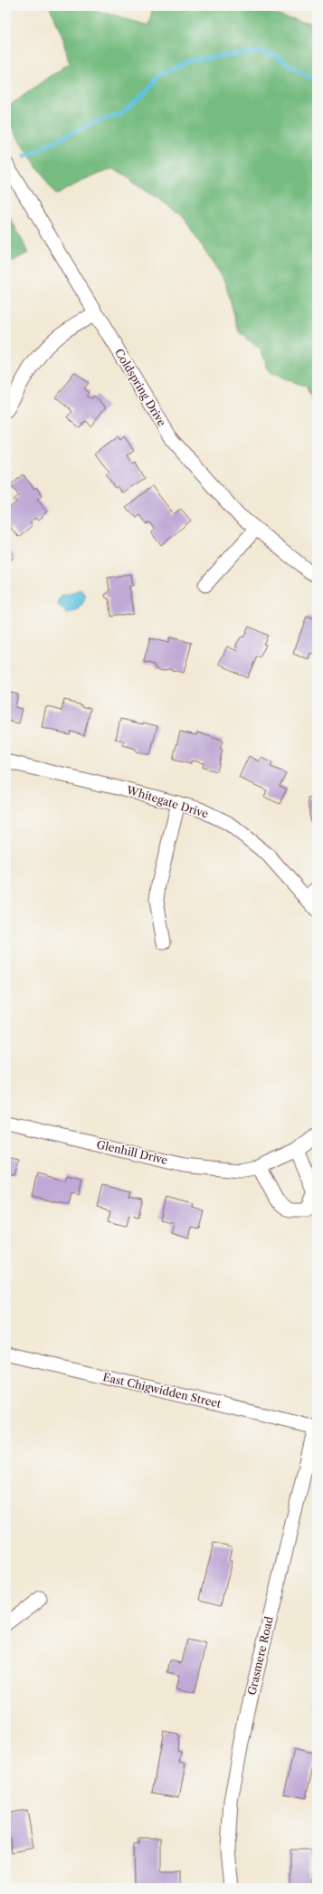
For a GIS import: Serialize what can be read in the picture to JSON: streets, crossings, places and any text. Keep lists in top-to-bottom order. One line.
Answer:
{"streets":{"street":["Coldspring Drive","Whitegate Drive","Glenhill Drive","East Chigwidden Street","Grasmere Road"]},"crossings":[["East Chigwidden Street","Grasmere Road"]]}
